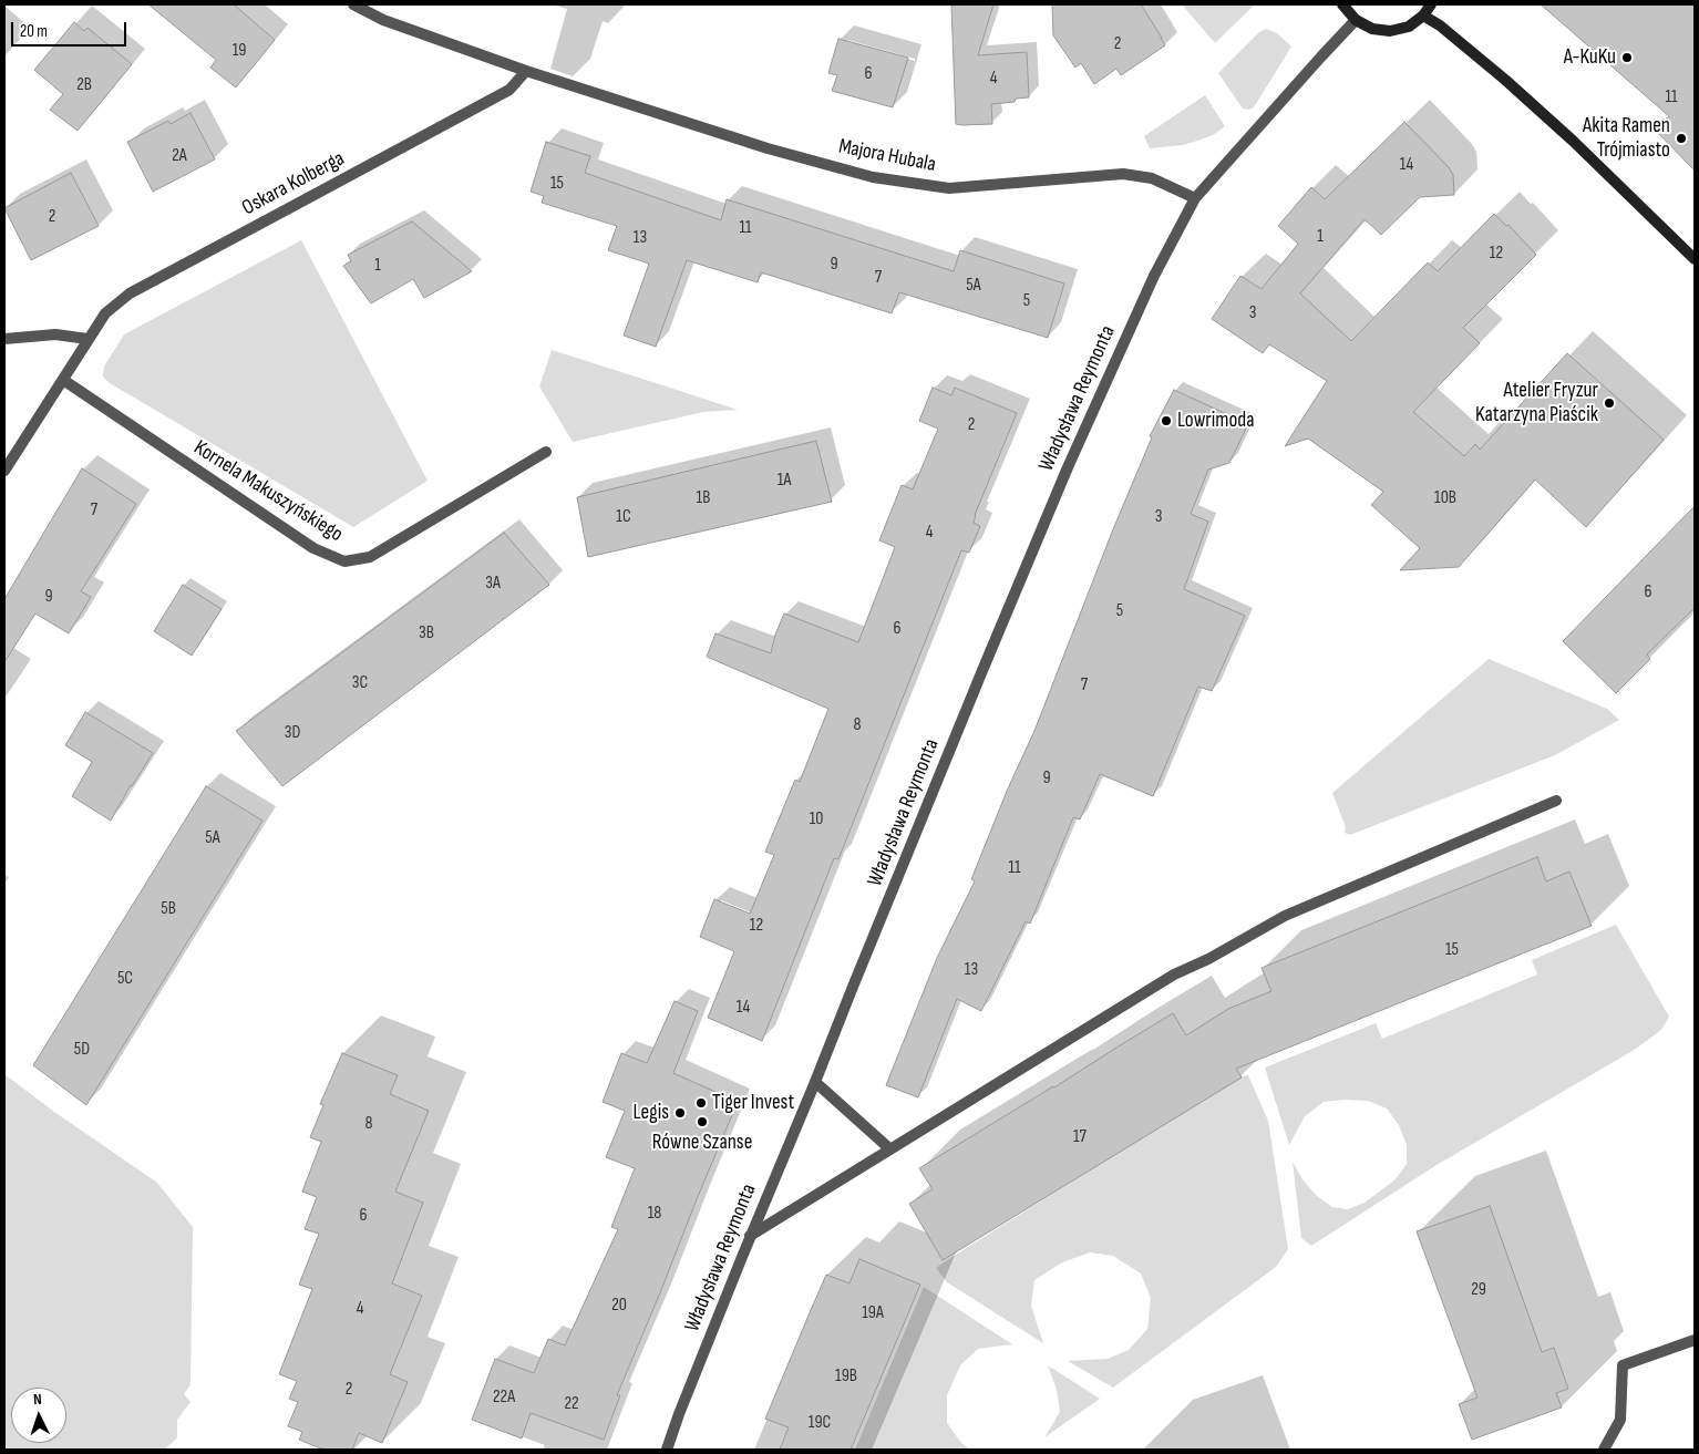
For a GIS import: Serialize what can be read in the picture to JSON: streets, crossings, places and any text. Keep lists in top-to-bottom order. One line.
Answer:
{"streets":{"street":["Majora Hubala","Oskara Kolberga","Władysława Reymonta","Kornela Makuszyńskiego"]},"crossings":[["Majora Hubala","Oskara Kolberga"],["Majora Hubala","Władysława Reymonta"],["Oskara Kolberga","Kornela Makuszyńskiego"]],"places":["A-KuKu","Akita Ramen Trójmiasto","Atelier Fryzur Katarzyna Piaścik","Lowrimoda","Tiger Invest","Legis","Równe Szanse"],"house_numbers":["2","19","6","4","2B","11","2A","14","15","2","11","1","13","12","9","1","7","5A","5","3","2","1A","1B","10B","7","1C","3","4","3A","6","9","5","6","3B","3C","7","8","3D","9","10","5A","11","5B","12","15","13","5C","14","5D","8","17","18","6","29","20","4","19A","19B","2","22A","22","19C"],"scale_bar":"20 m","north":"top"}
